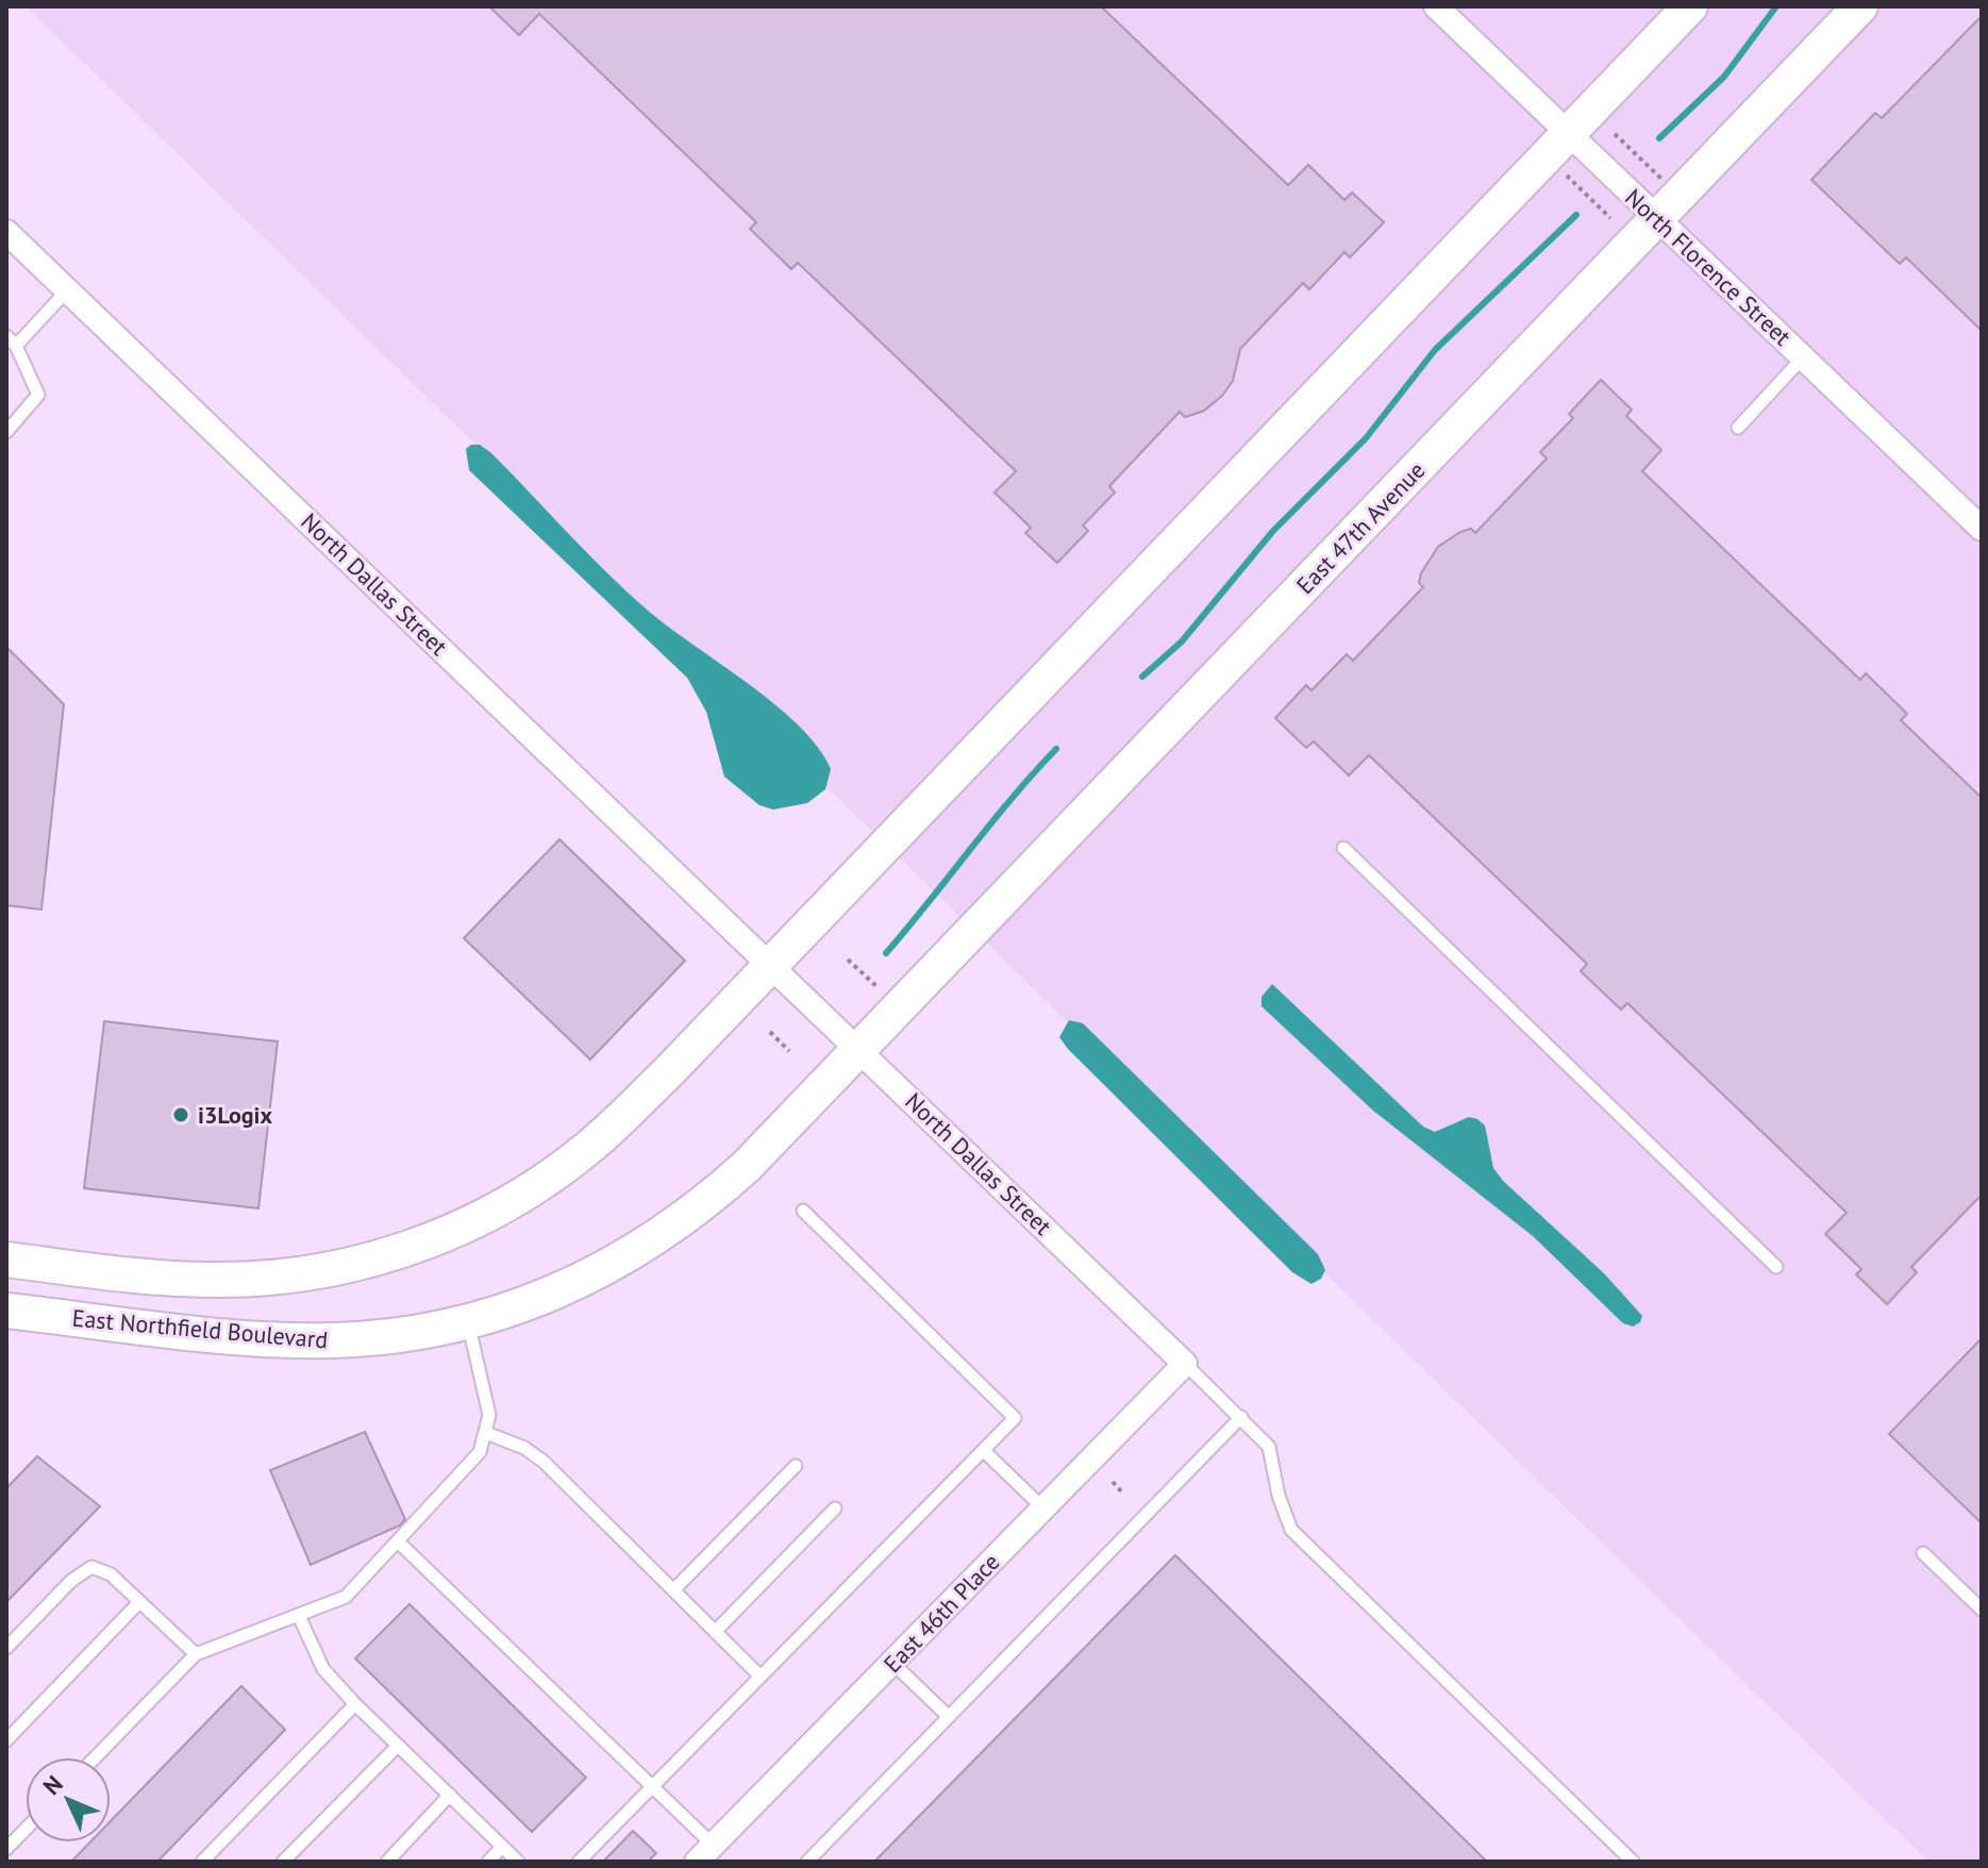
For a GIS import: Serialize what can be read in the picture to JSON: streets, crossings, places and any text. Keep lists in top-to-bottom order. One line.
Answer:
{"streets":{"main road":["East 47th Avenue","East Northfield Boulevard"],"street":["North Florence Street","North Dallas Street","East 46th Place"]},"crossings":[["North Florence Street","East 47th Avenue"],["East 47th Avenue","North Dallas Street"],["East 47th Avenue","East Northfield Boulevard"],["North Dallas Street","East Northfield Boulevard"],["North Dallas Street","East 46th Place"]],"places":["i3Logix"],"north":"top left"}
